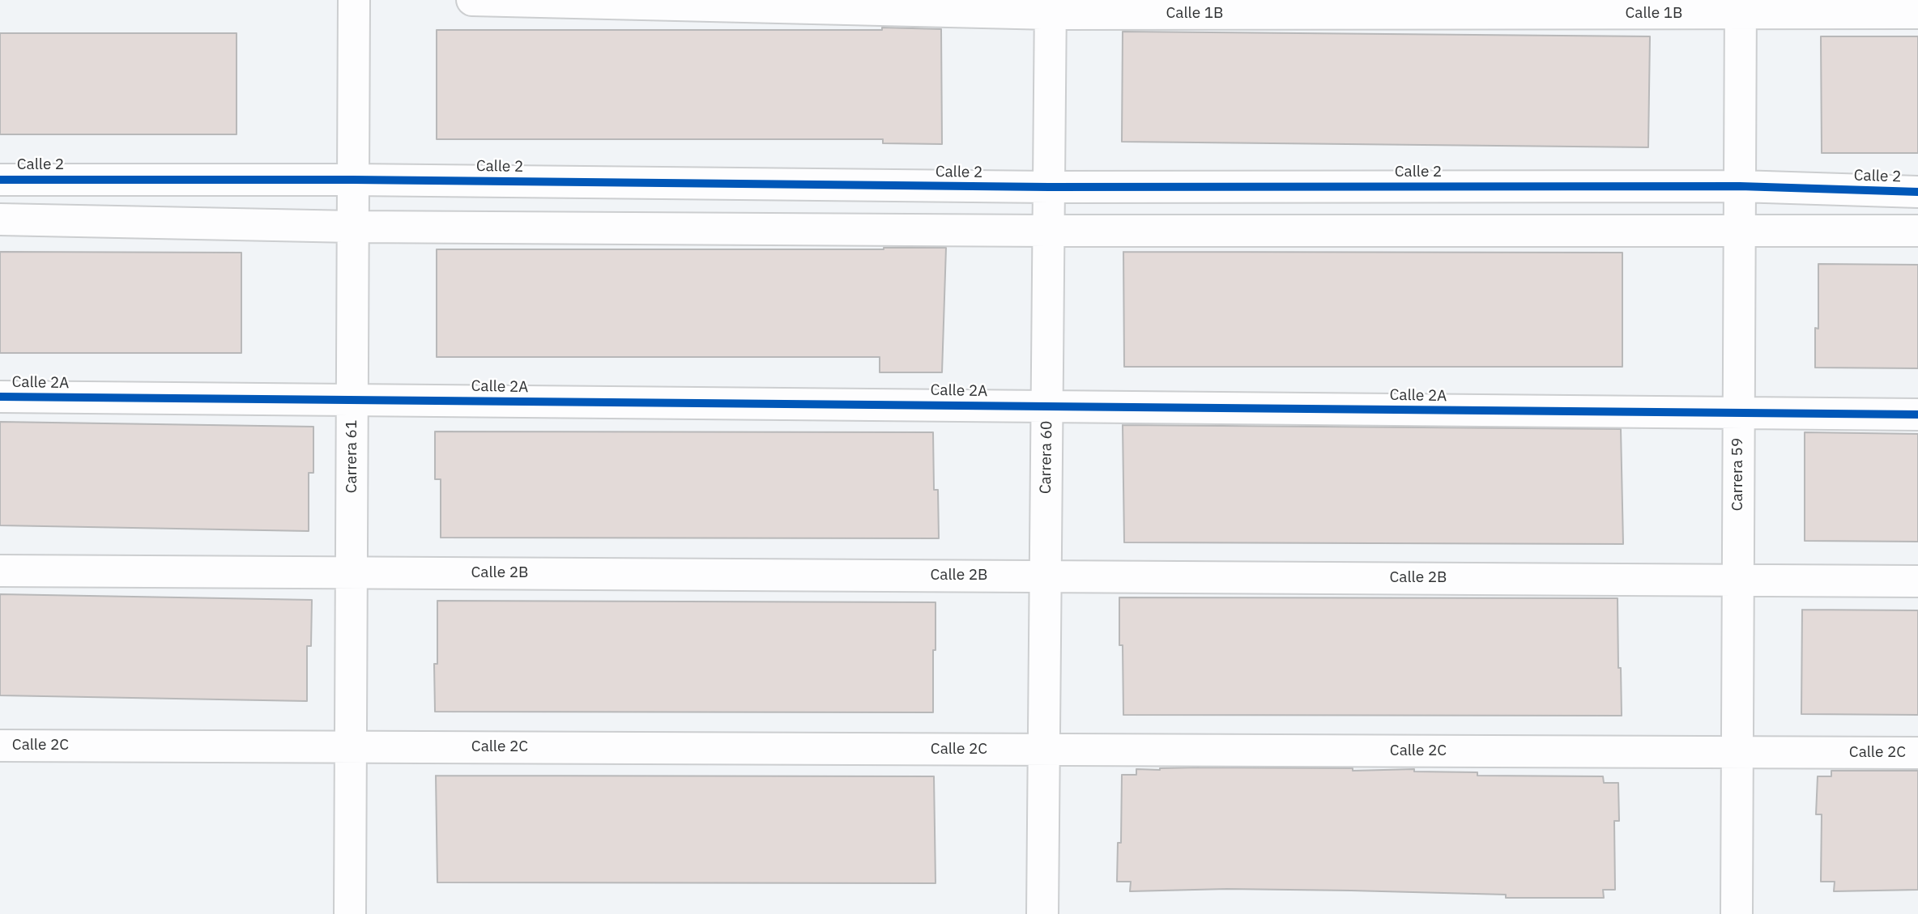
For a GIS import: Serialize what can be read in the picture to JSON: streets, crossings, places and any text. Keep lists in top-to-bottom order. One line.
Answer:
{"streets":{"street":["Calle 1B","Calle 2","Calle 2A","Carrera 61","Carrera 60","Carrera 59","Calle 2B","Calle 2C"]},"crossings":[["Calle 1B","Carrera 60"],["Calle 1B","Carrera 59"],["Calle 2","Carrera 61"],["Calle 2","Carrera 60"],["Calle 2","Carrera 59"],["Calle 2A","Carrera 61"],["Calle 2A","Carrera 60"],["Calle 2A","Carrera 59"],["Carrera 61","Calle 2B"],["Carrera 61","Calle 2C"],["Carrera 60","Calle 2B"],["Carrera 60","Calle 2C"],["Carrera 59","Calle 2B"],["Carrera 59","Calle 2C"]]}
